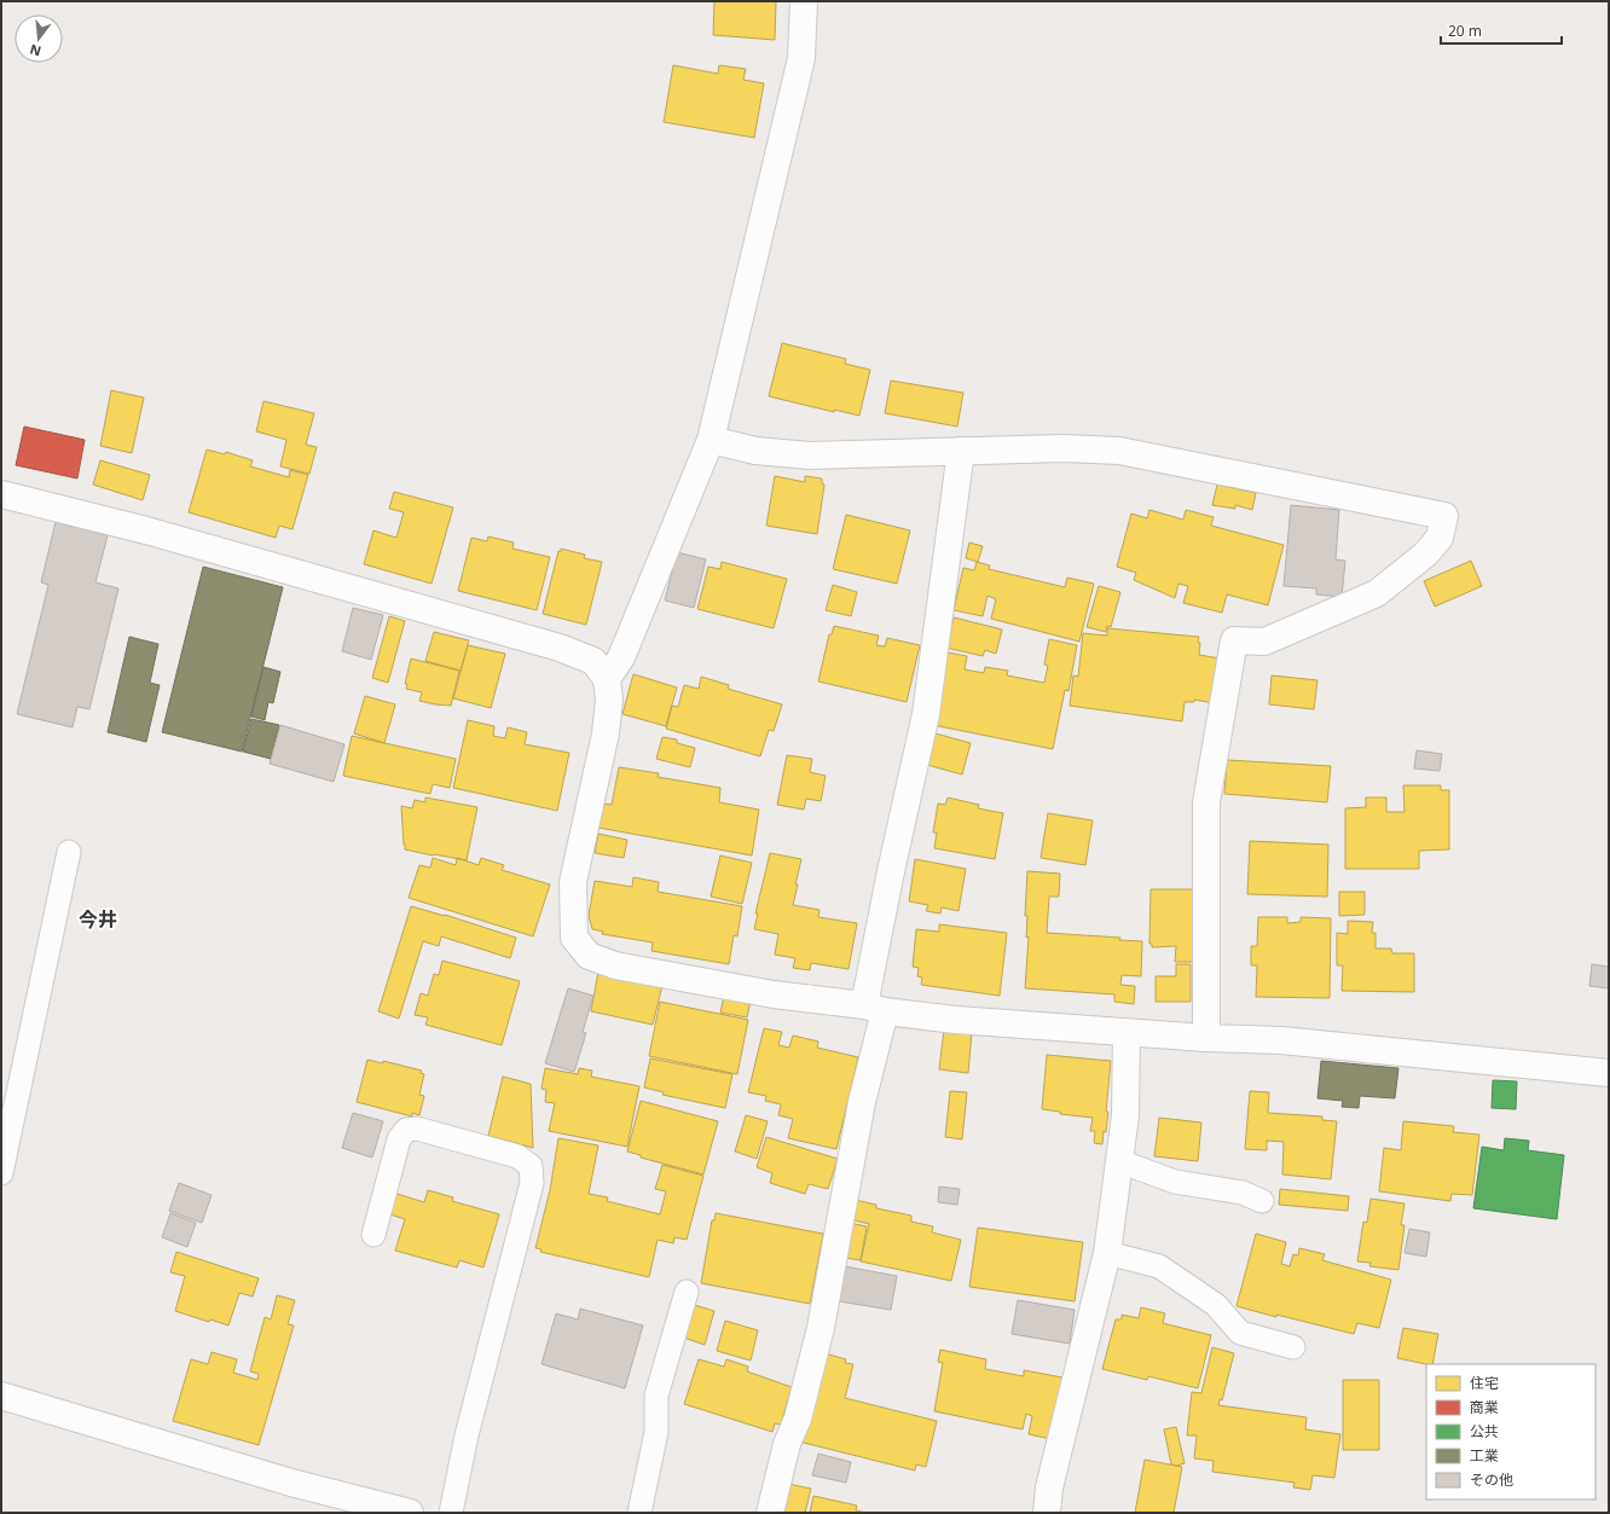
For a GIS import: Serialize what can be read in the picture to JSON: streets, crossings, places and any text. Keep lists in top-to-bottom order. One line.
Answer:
{"districts":["今井"],"legend":["住宅","商業","公共","工業","その他"],"scale_bar":"20 m","north":"bottom"}
